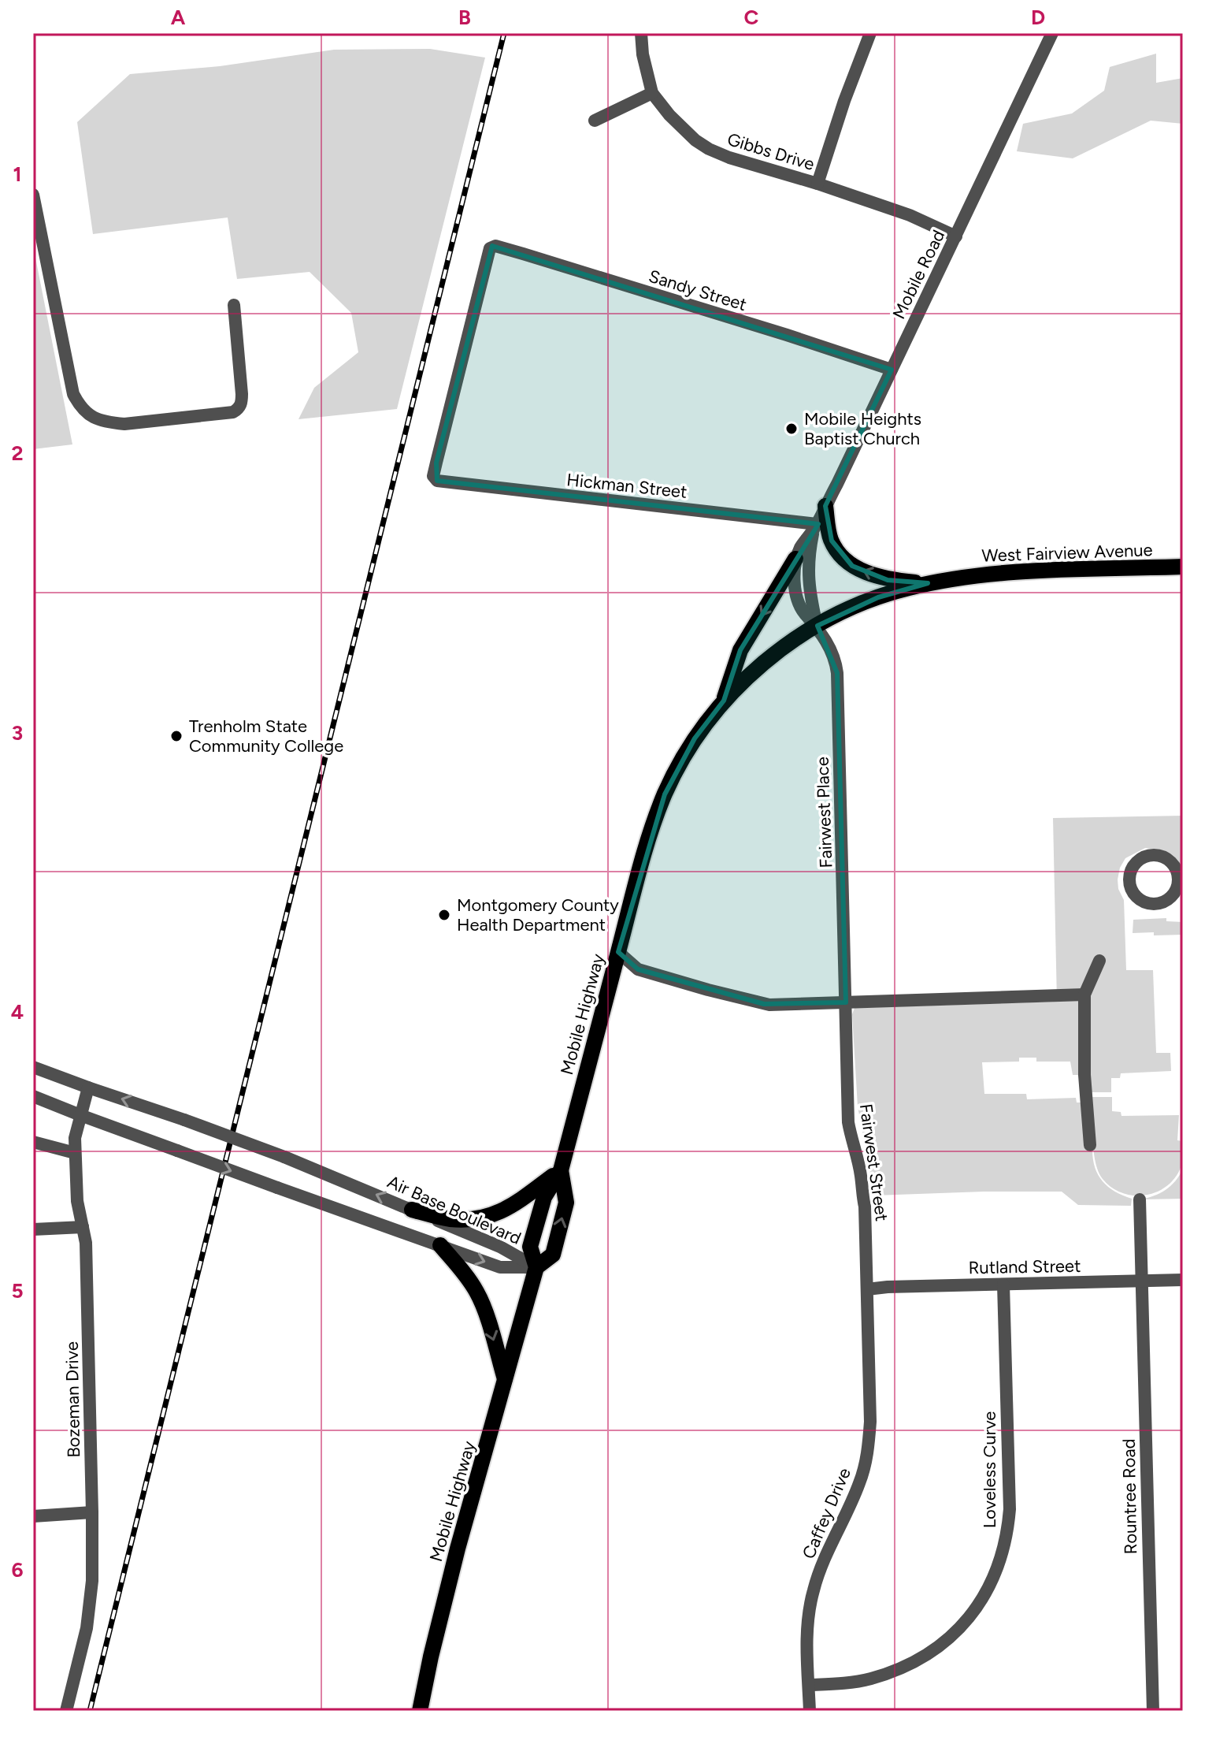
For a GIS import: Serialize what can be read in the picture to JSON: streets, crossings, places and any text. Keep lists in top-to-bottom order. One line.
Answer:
{"streets":{"main road":["West Fairview Avenue","Mobile Highway"],"street":["Gibbs Drive","Mobile Road","Sandy Street","Hickman Street","Fairwest Place","Fairwest Street","Air Base Boulevard","Rutland Street","Bozeman Drive","Loveless Curve","Rountree Road","Caffey Drive"]},"crossings":[["Gibbs Drive","Mobile Road"],["Mobile Road","Sandy Street"],["Mobile Road","Hickman Street"],["Mobile Road","West Fairview Avenue"],["Mobile Road","Fairwest Place"],["Sandy Street","Hickman Street"],["West Fairview Avenue","Fairwest Place"],["West Fairview Avenue","Mobile Highway"],["Fairwest Place","Fairwest Street"],["Mobile Highway","Air Base Boulevard"],["Fairwest Street","Rutland Street"],["Fairwest Street","Caffey Drive"],["Air Base Boulevard","Bozeman Drive"],["Rutland Street","Loveless Curve"],["Rutland Street","Rountree Road"],["Rutland Street","Caffey Drive"],["Loveless Curve","Caffey Drive"]],"places":["Mobile Heights Baptist Church","Trenholm State Community College","Montgomery County Health Department"],"grid":{"columns":["A","B","C","D"],"rows":["1","2","3","4","5","6"]}}
